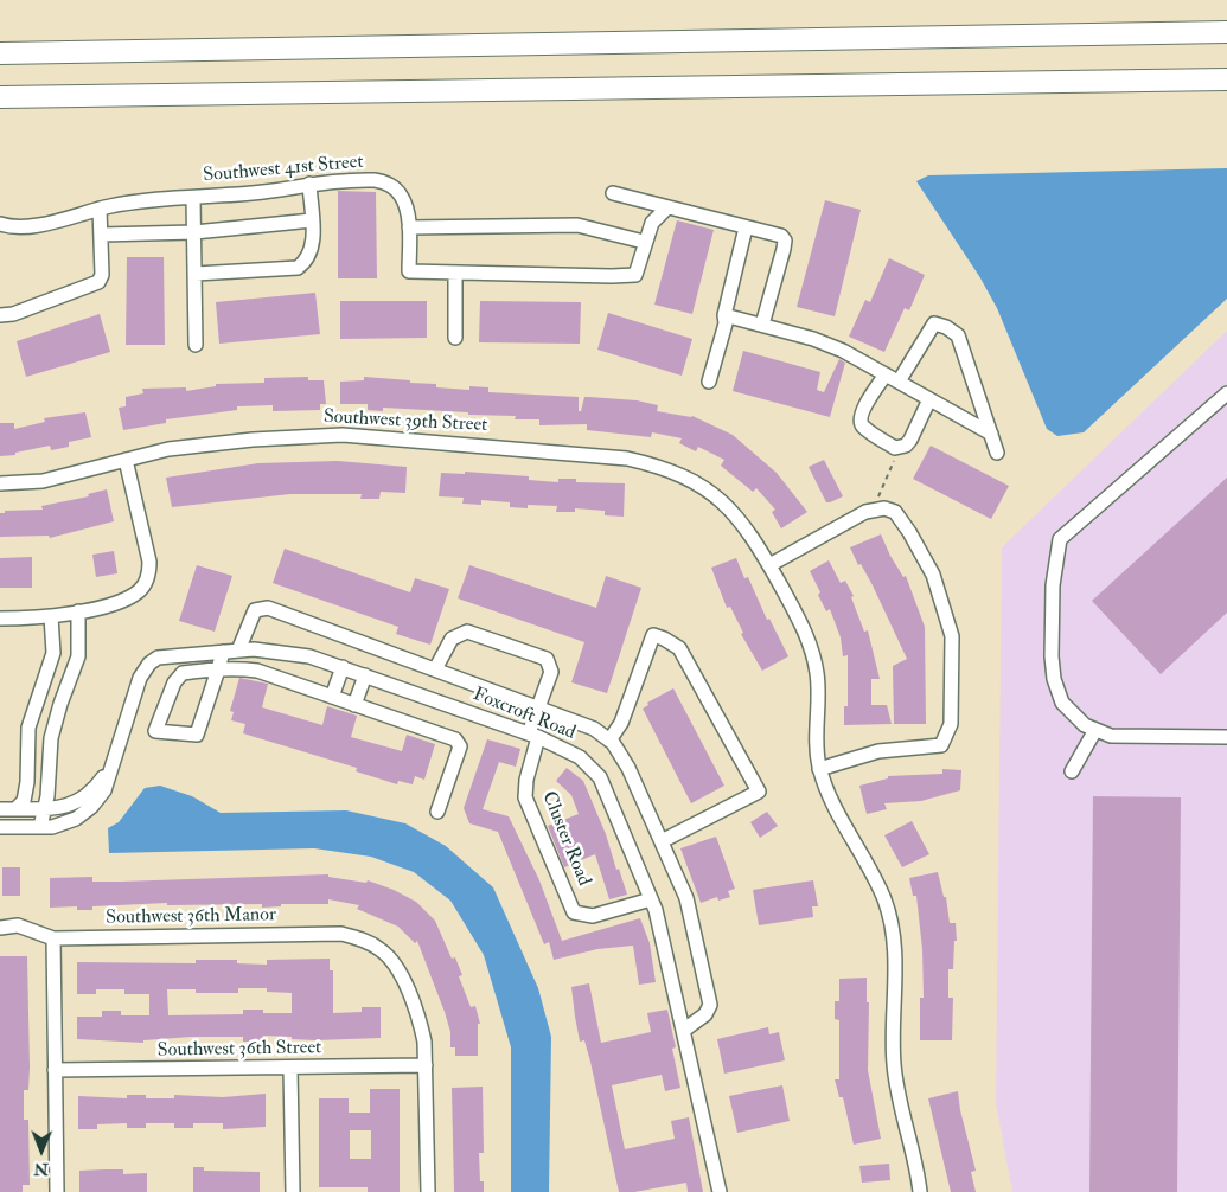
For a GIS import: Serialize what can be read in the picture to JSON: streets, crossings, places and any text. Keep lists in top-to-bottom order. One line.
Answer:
{"streets":{"street":["Southwest 41st Street","Southwest 39th Street","Foxcroft Road","Cluster Road","Southwest 36th Manor","Southwest 36th Street"]},"crossings":[["Foxcroft Road","Cluster Road"],["Southwest 36th Manor","Southwest 36th Street"]],"north":"bottom"}
